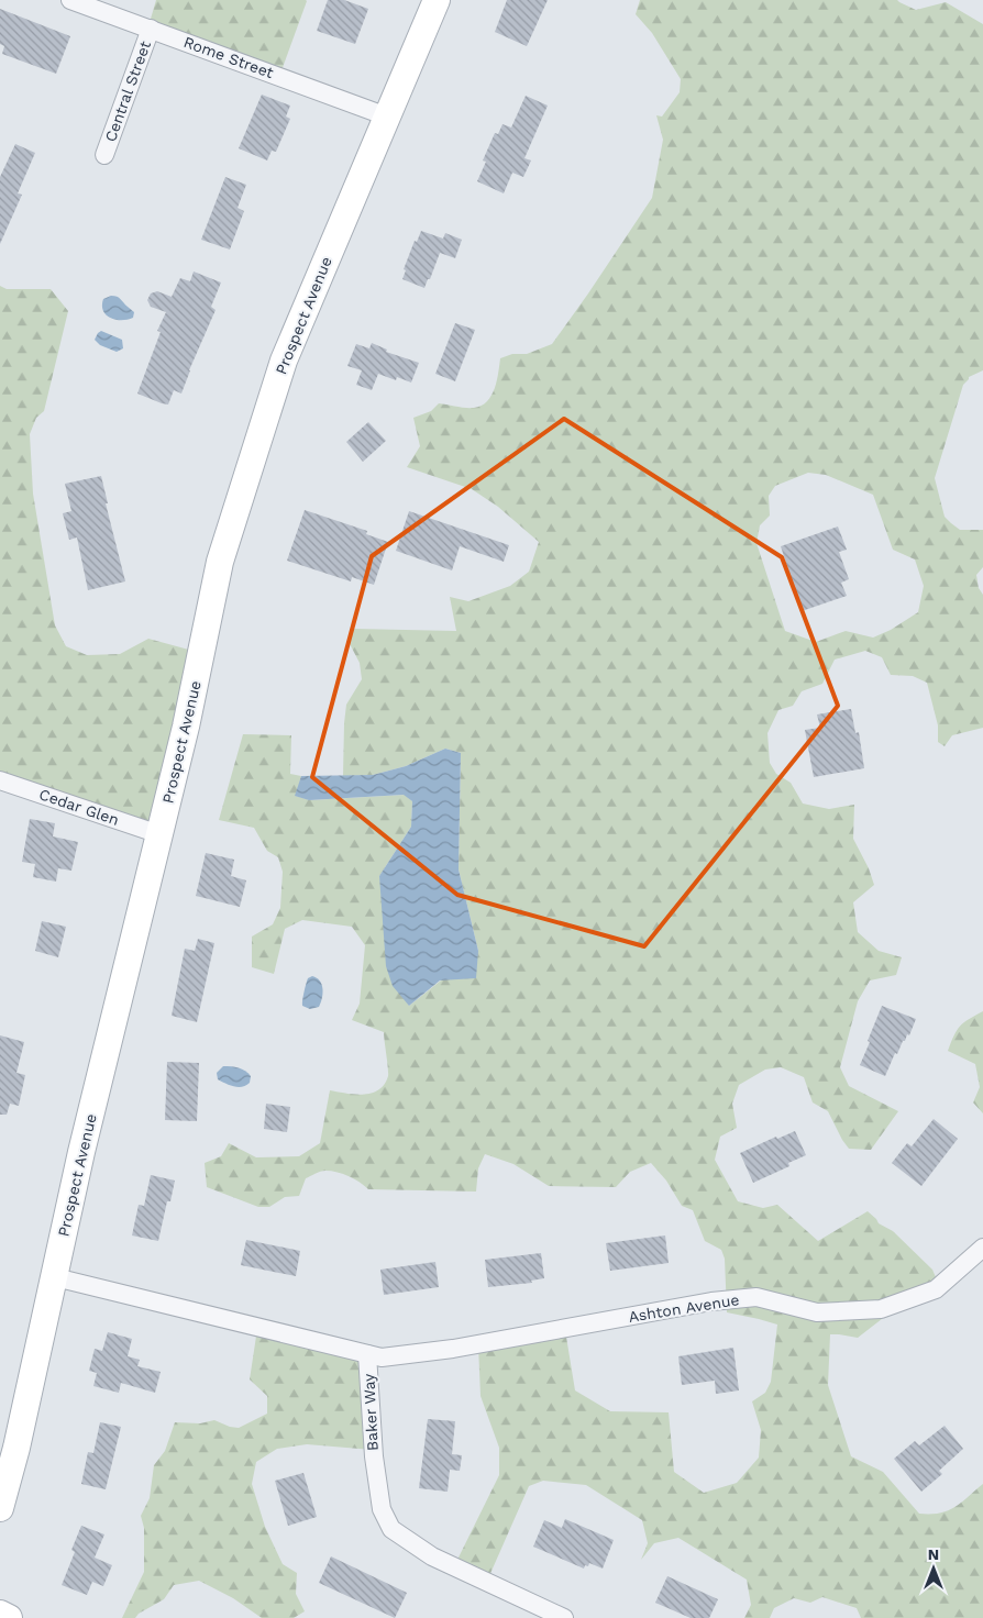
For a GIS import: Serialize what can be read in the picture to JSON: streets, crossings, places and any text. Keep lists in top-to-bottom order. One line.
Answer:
{"streets":{"street":["Rome Street","Central Street","Prospect Avenue","Cedar Glen","Ashton Avenue","Baker Way"]},"crossings":[["Rome Street","Central Street"],["Rome Street","Prospect Avenue"],["Prospect Avenue","Cedar Glen"],["Prospect Avenue","Baker Way"],["Ashton Avenue","Baker Way"]],"north":"top"}
